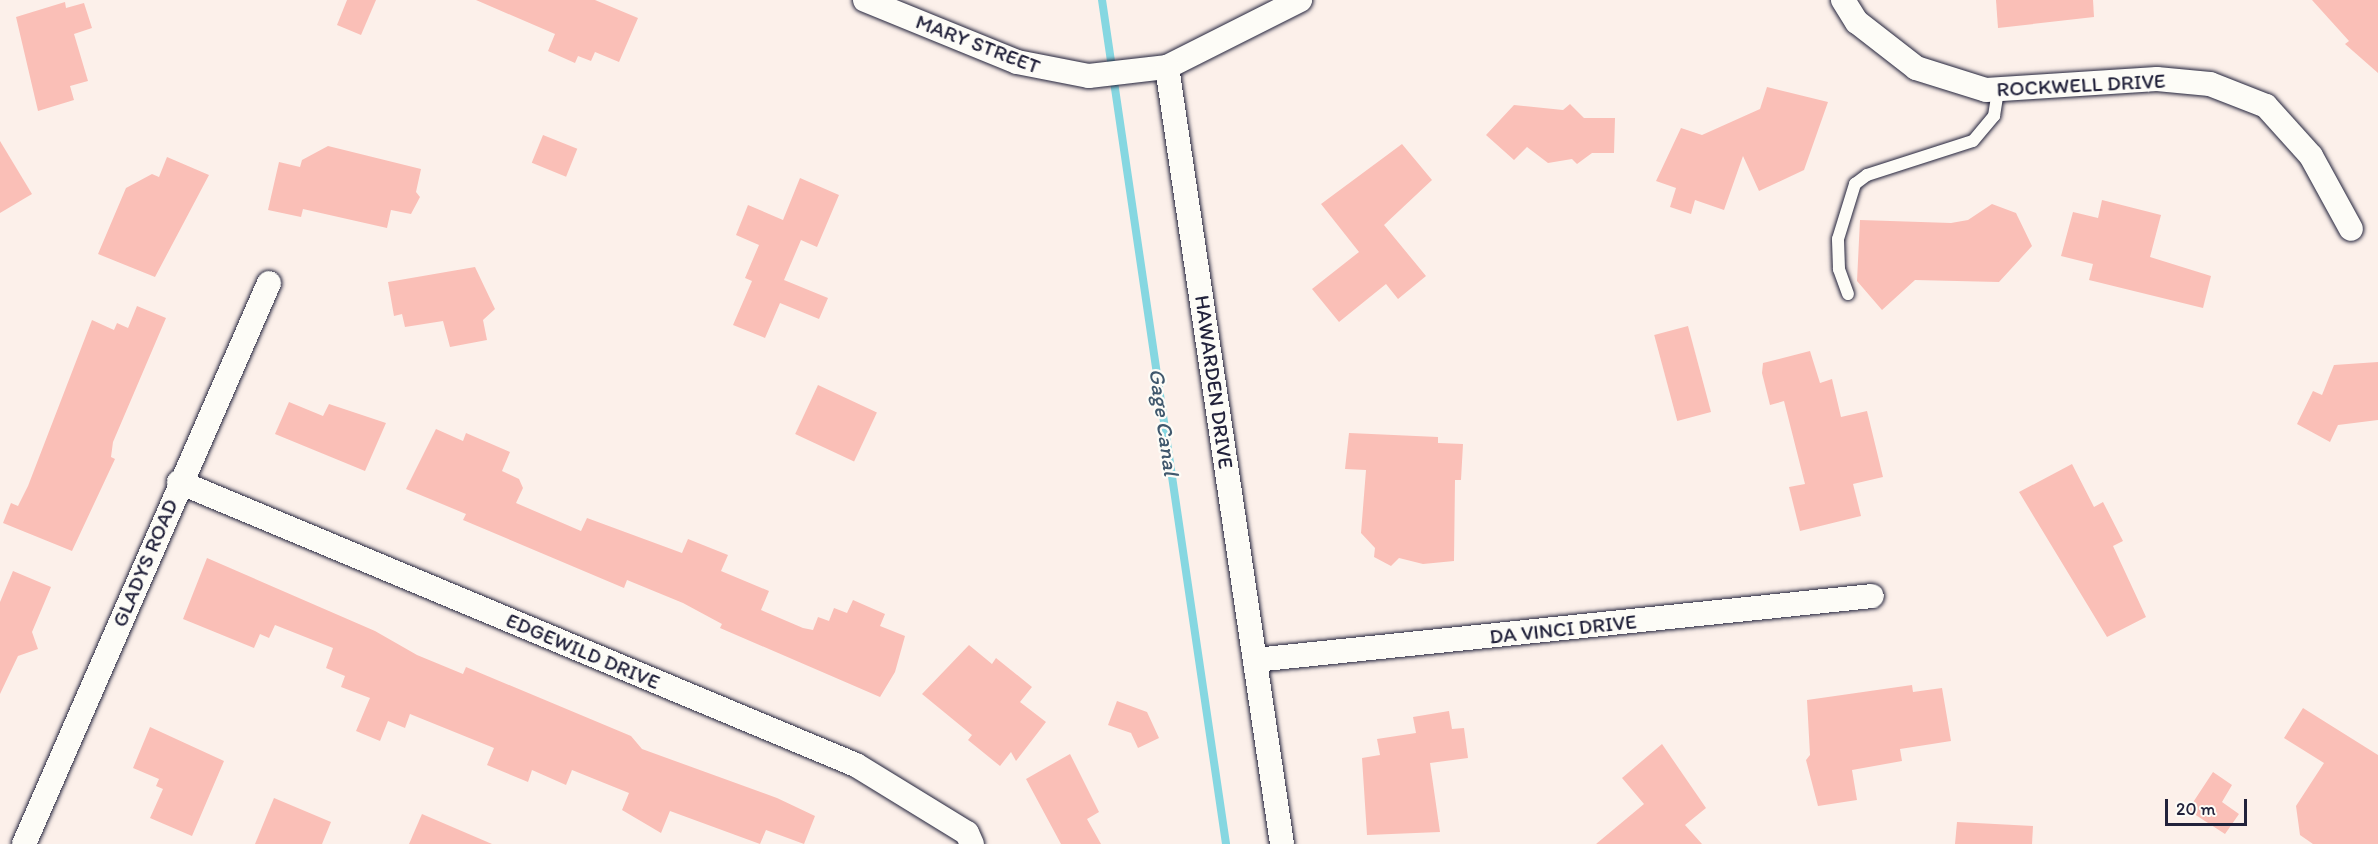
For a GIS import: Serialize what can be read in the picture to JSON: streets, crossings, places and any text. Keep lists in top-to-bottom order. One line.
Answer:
{"streets":{"street":["MARY STREET","ROCKWELL DRIVE","HAWARDEN DRIVE","GLADYS ROAD","DA VINCI DRIVE","EDGEWILD DRIVE"]},"crossings":[["MARY STREET","HAWARDEN DRIVE"],["HAWARDEN DRIVE","DA VINCI DRIVE"],["GLADYS ROAD","EDGEWILD DRIVE"]],"water":["Gage Canal"],"scale_bar":"20 m"}
